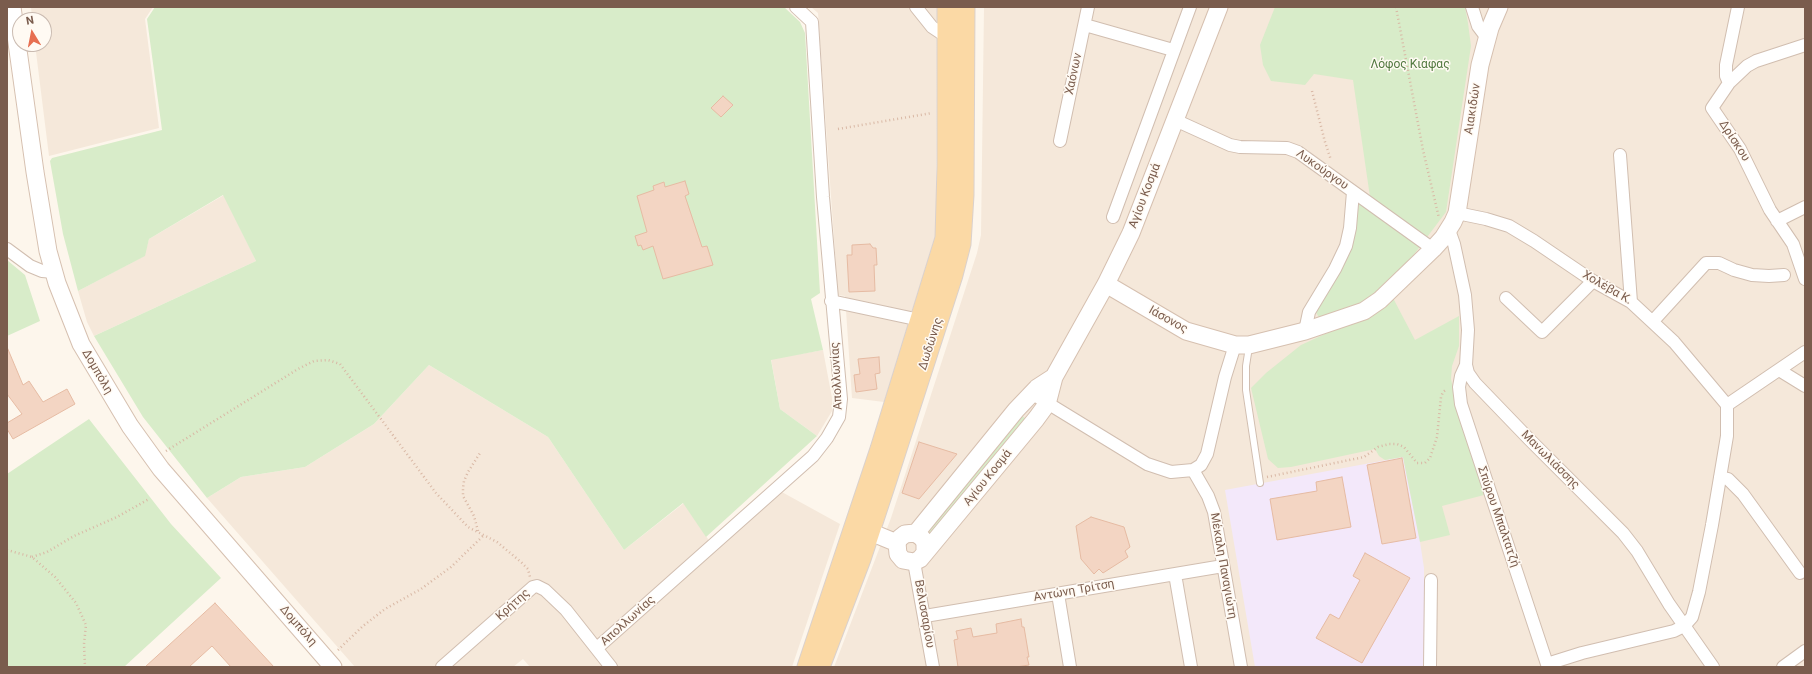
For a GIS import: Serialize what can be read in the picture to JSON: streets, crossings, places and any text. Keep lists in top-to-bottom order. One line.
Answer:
{"streets":{"main road":["Δωδώνης"],"street":["Χαόνων","Αιακιδών","Δρίσκου","Λυκούργου","Αγίου Κοσμά","Χολέβα Κ.","Ιάσονος","Δομπόλη","Απολλωνίας","Μανωλιάσσης","Σπύρου Μπαλτατζή","Μέκαλη Παναγιώτη","Αντώνη Τρίτση","Κρήτης","Βελισσαρίου"]},"crossings":[["Αιακιδών","Λυκούργου"],["Αιακιδών","Χολέβα Κ."],["Αιακιδών","Ιάσονος"],["Λυκούργου","Αγίου Κοσμά"],["Αγίου Κοσμά","Ιάσονος"],["Αγίου Κοσμά","Βελισσαρίου"],["Απολλωνίας","Κρήτης"],["Μανωλιάσσης","Σπύρου Μπαλτατζή"],["Μέκαλη Παναγιώτη","Αντώνη Τρίτση"],["Αντώνη Τρίτση","Βελισσαρίου"]],"parks":["Λόφος Κιάφας"],"north":"top"}
